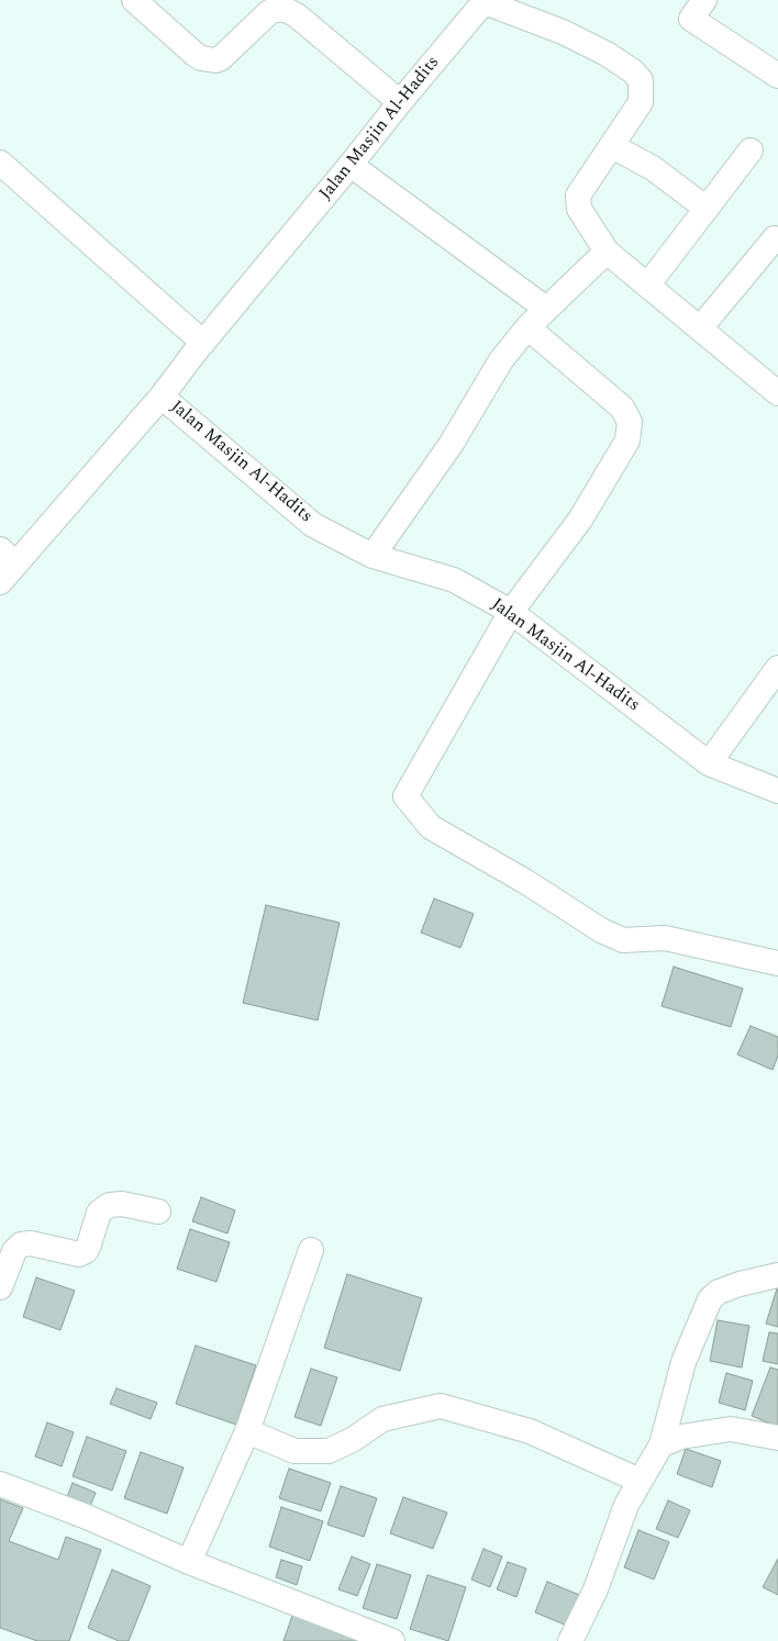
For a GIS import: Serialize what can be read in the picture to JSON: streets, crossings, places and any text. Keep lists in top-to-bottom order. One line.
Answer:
{"streets":{"street":["Jalan Masjin Al-Hadits"]}}
